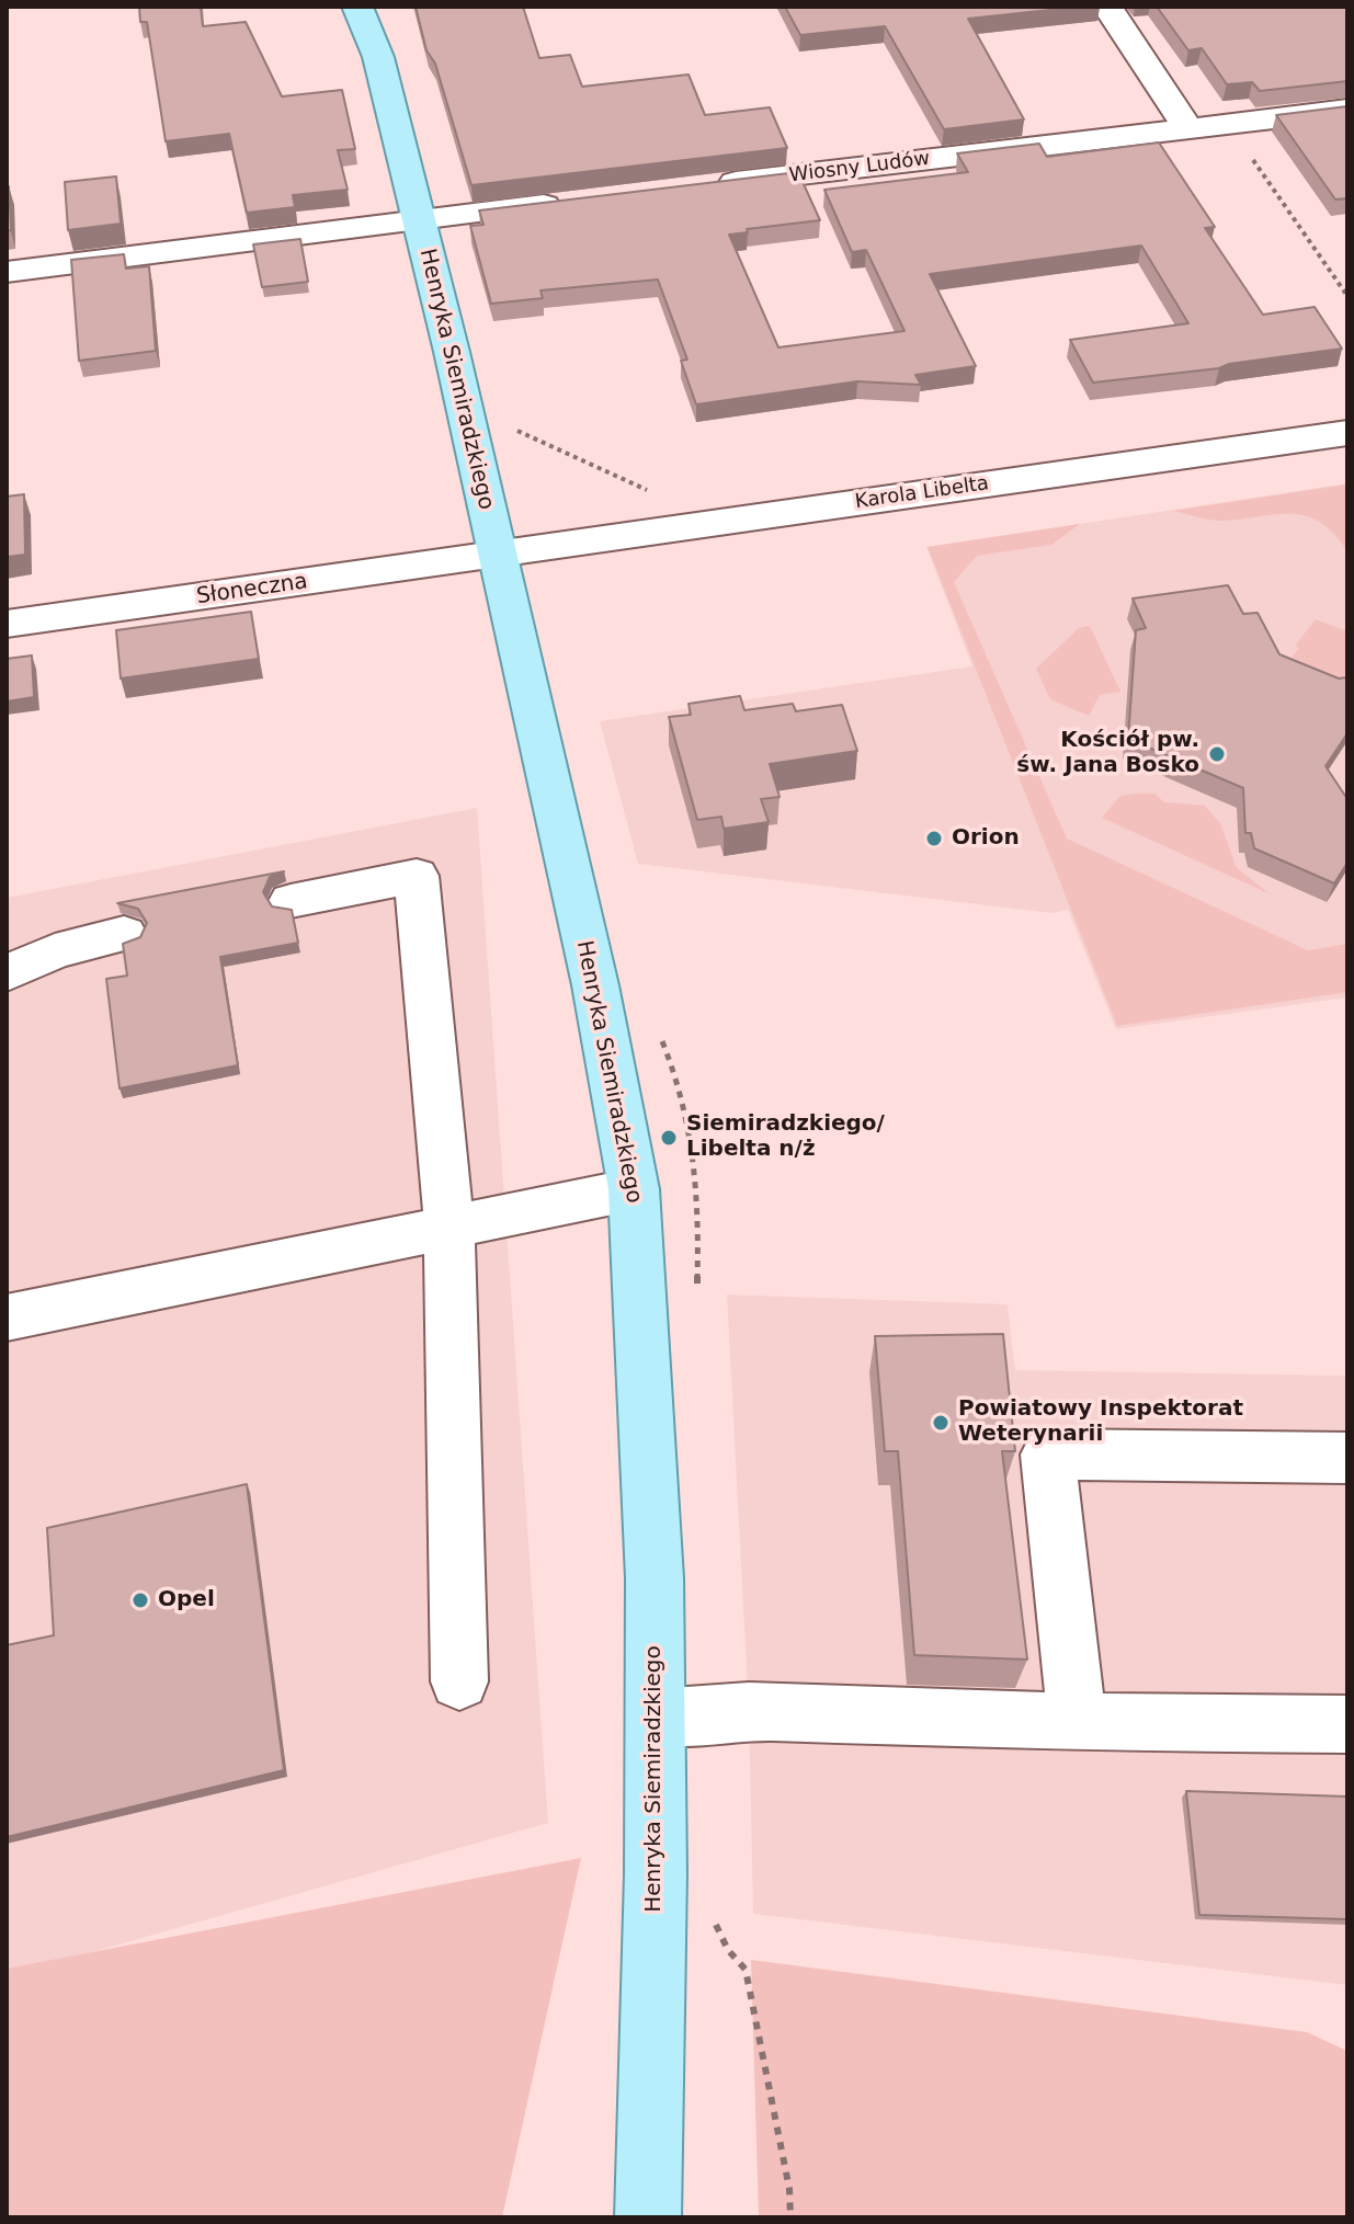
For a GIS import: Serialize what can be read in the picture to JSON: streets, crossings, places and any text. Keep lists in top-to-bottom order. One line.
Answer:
{"streets":{"main road":["Henryka Siemiradzkiego"],"street":["Wiosny Ludów","Karola Libelta","Słoneczna"]},"crossings":[["Henryka Siemiradzkiego","Karola Libelta"],["Henryka Siemiradzkiego","Słoneczna"],["Karola Libelta","Słoneczna"]],"places":["Kościół pw. św. Jana Bosko","Orion","Siemiradzkiego/ Libelta n/ż","Powiatowy Inspektorat Weterynarii","Opel"]}
